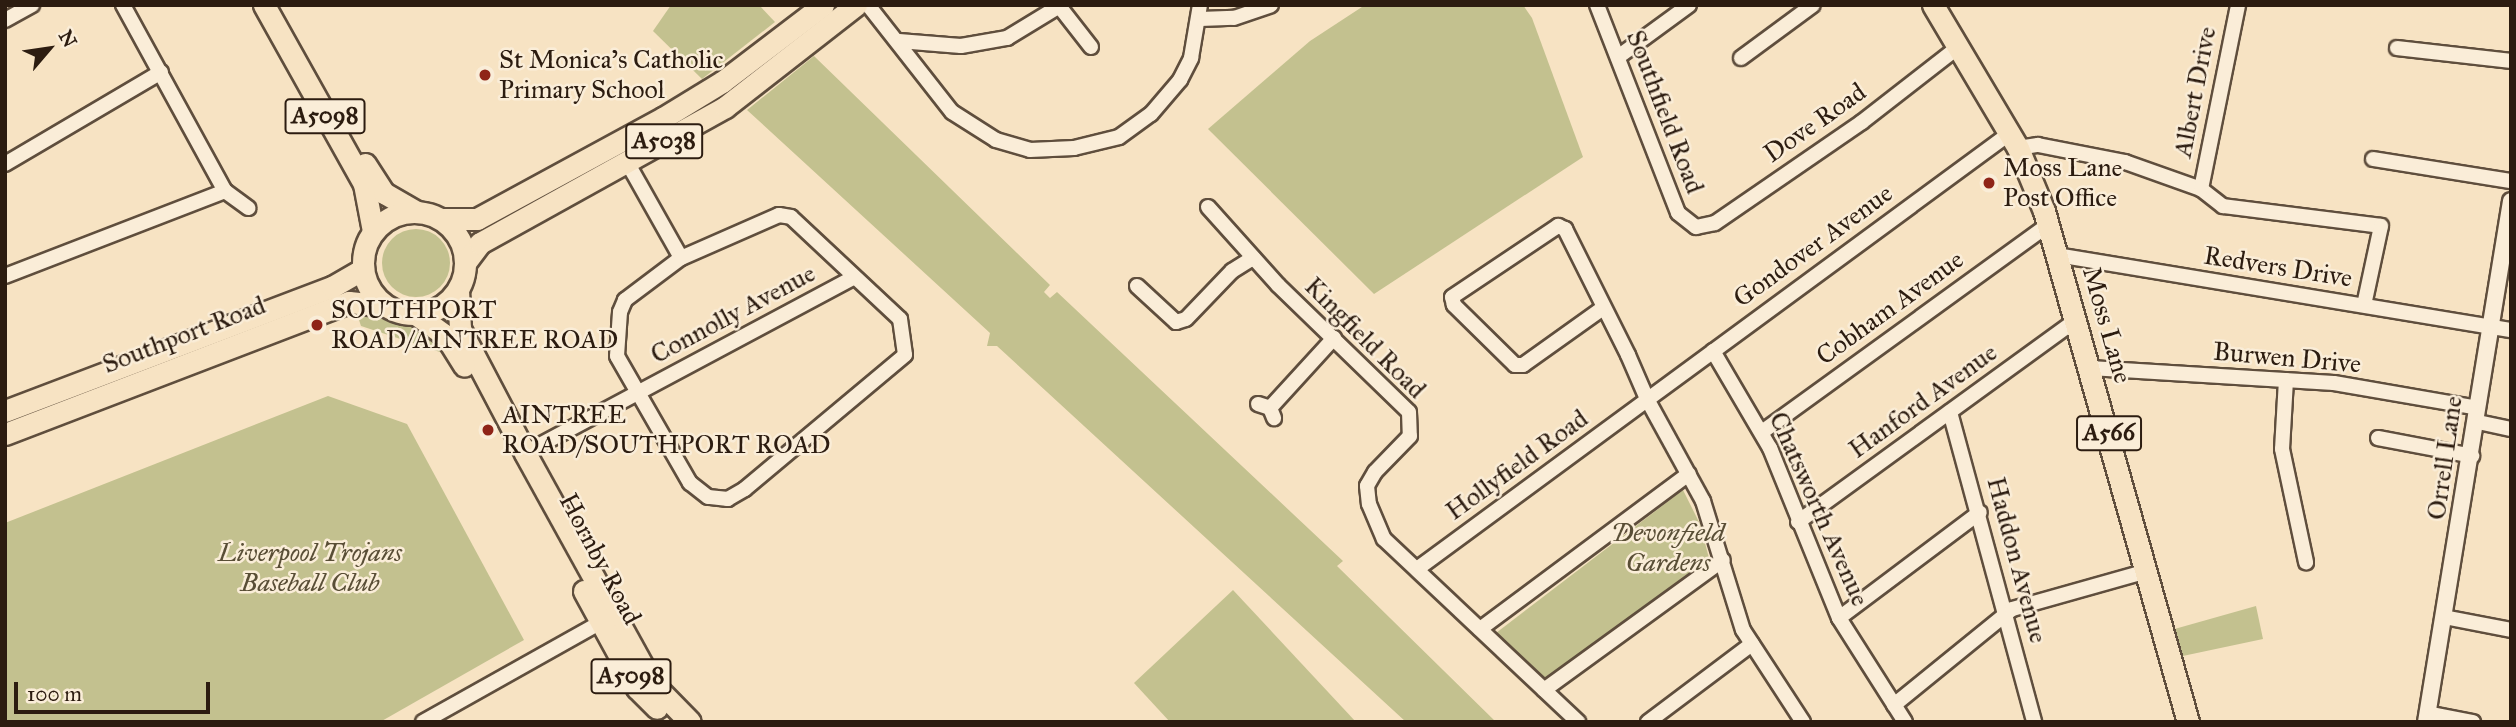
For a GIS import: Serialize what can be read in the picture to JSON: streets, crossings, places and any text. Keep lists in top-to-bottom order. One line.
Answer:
{"streets":{"main road":["A5098","A5038","Moss Lane","Southport Road","A566","Hornby Road"],"street":["Albert Drive","Southfield Road","Dove Road","Gondover Avenue","Redvers Drive","Cobham Avenue","Connolly Avenue","Kingfield Road","Burwen Drive","Hanford Avenue","Orrell Lane","Hollyfield Road","Chatsworth Avenue","Haddon Avenue"]},"crossings":[["Southfield Road","Dove Road"],["A5098","A5038"],["A5098","Connolly Avenue"],["A5098","Southport Road"],["A5098","Hornby Road"],["Dove Road","Moss Lane"],["A5038","Southport Road"],["A5038","Hornby Road"],["Gondover Avenue","Moss Lane"],["Gondover Avenue","Hollyfield Road"],["Gondover Avenue","Chatsworth Avenue"],["Redvers Drive","Moss Lane"],["Redvers Drive","Orrell Lane"],["Cobham Avenue","Moss Lane"],["Cobham Avenue","Chatsworth Avenue"],["Moss Lane","Burwen Drive"],["Moss Lane","Hanford Avenue"],["Southport Road","Hornby Road"],["Kingfield Road","Hollyfield Road"],["Burwen Drive","Orrell Lane"],["Hanford Avenue","Chatsworth Avenue"],["Hanford Avenue","Haddon Avenue"]],"parks":["Devonfield Gardens","Liverpool Trojans Baseball Club"],"places":["St Monica's Catholic Primary School","Moss Lane Post Office","SOUTHPORT ROAD/AINTREE ROAD","AINTREE ROAD/SOUTHPORT ROAD"],"scale_bar":"100 m","north":"top right"}
